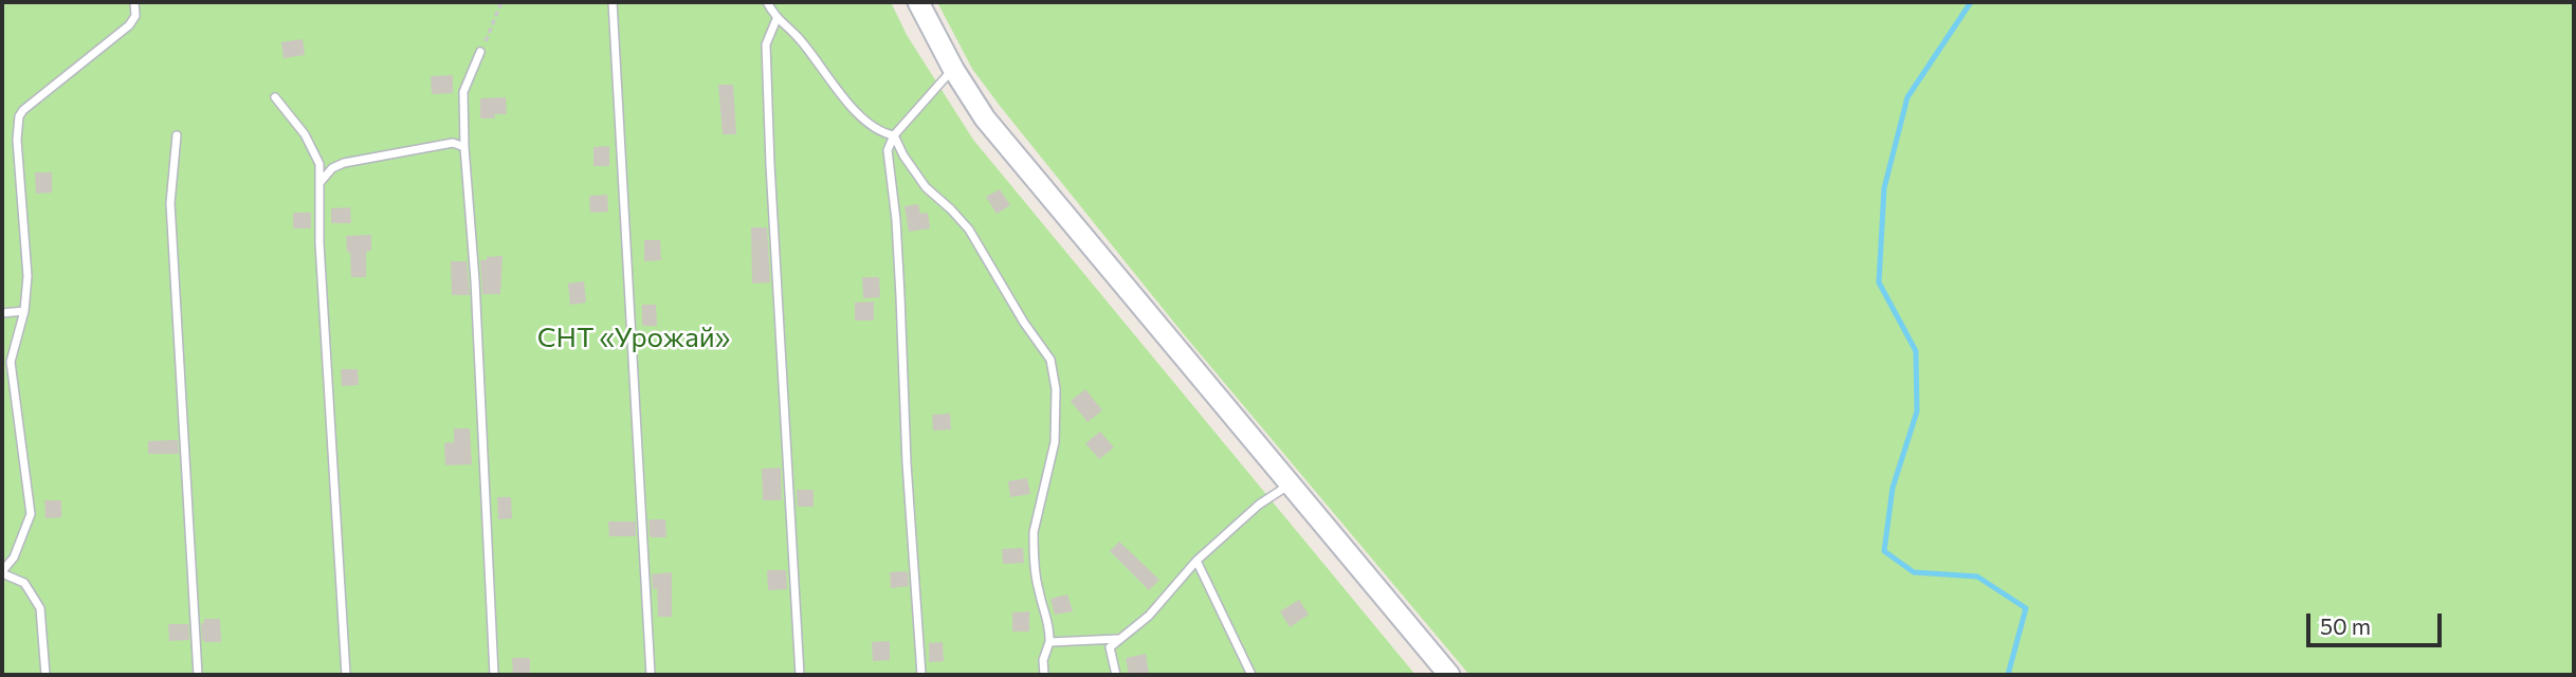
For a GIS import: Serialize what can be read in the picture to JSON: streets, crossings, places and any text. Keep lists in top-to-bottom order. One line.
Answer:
{"parks":["СНТ «Урожай»"],"scale_bar":"50 m"}
